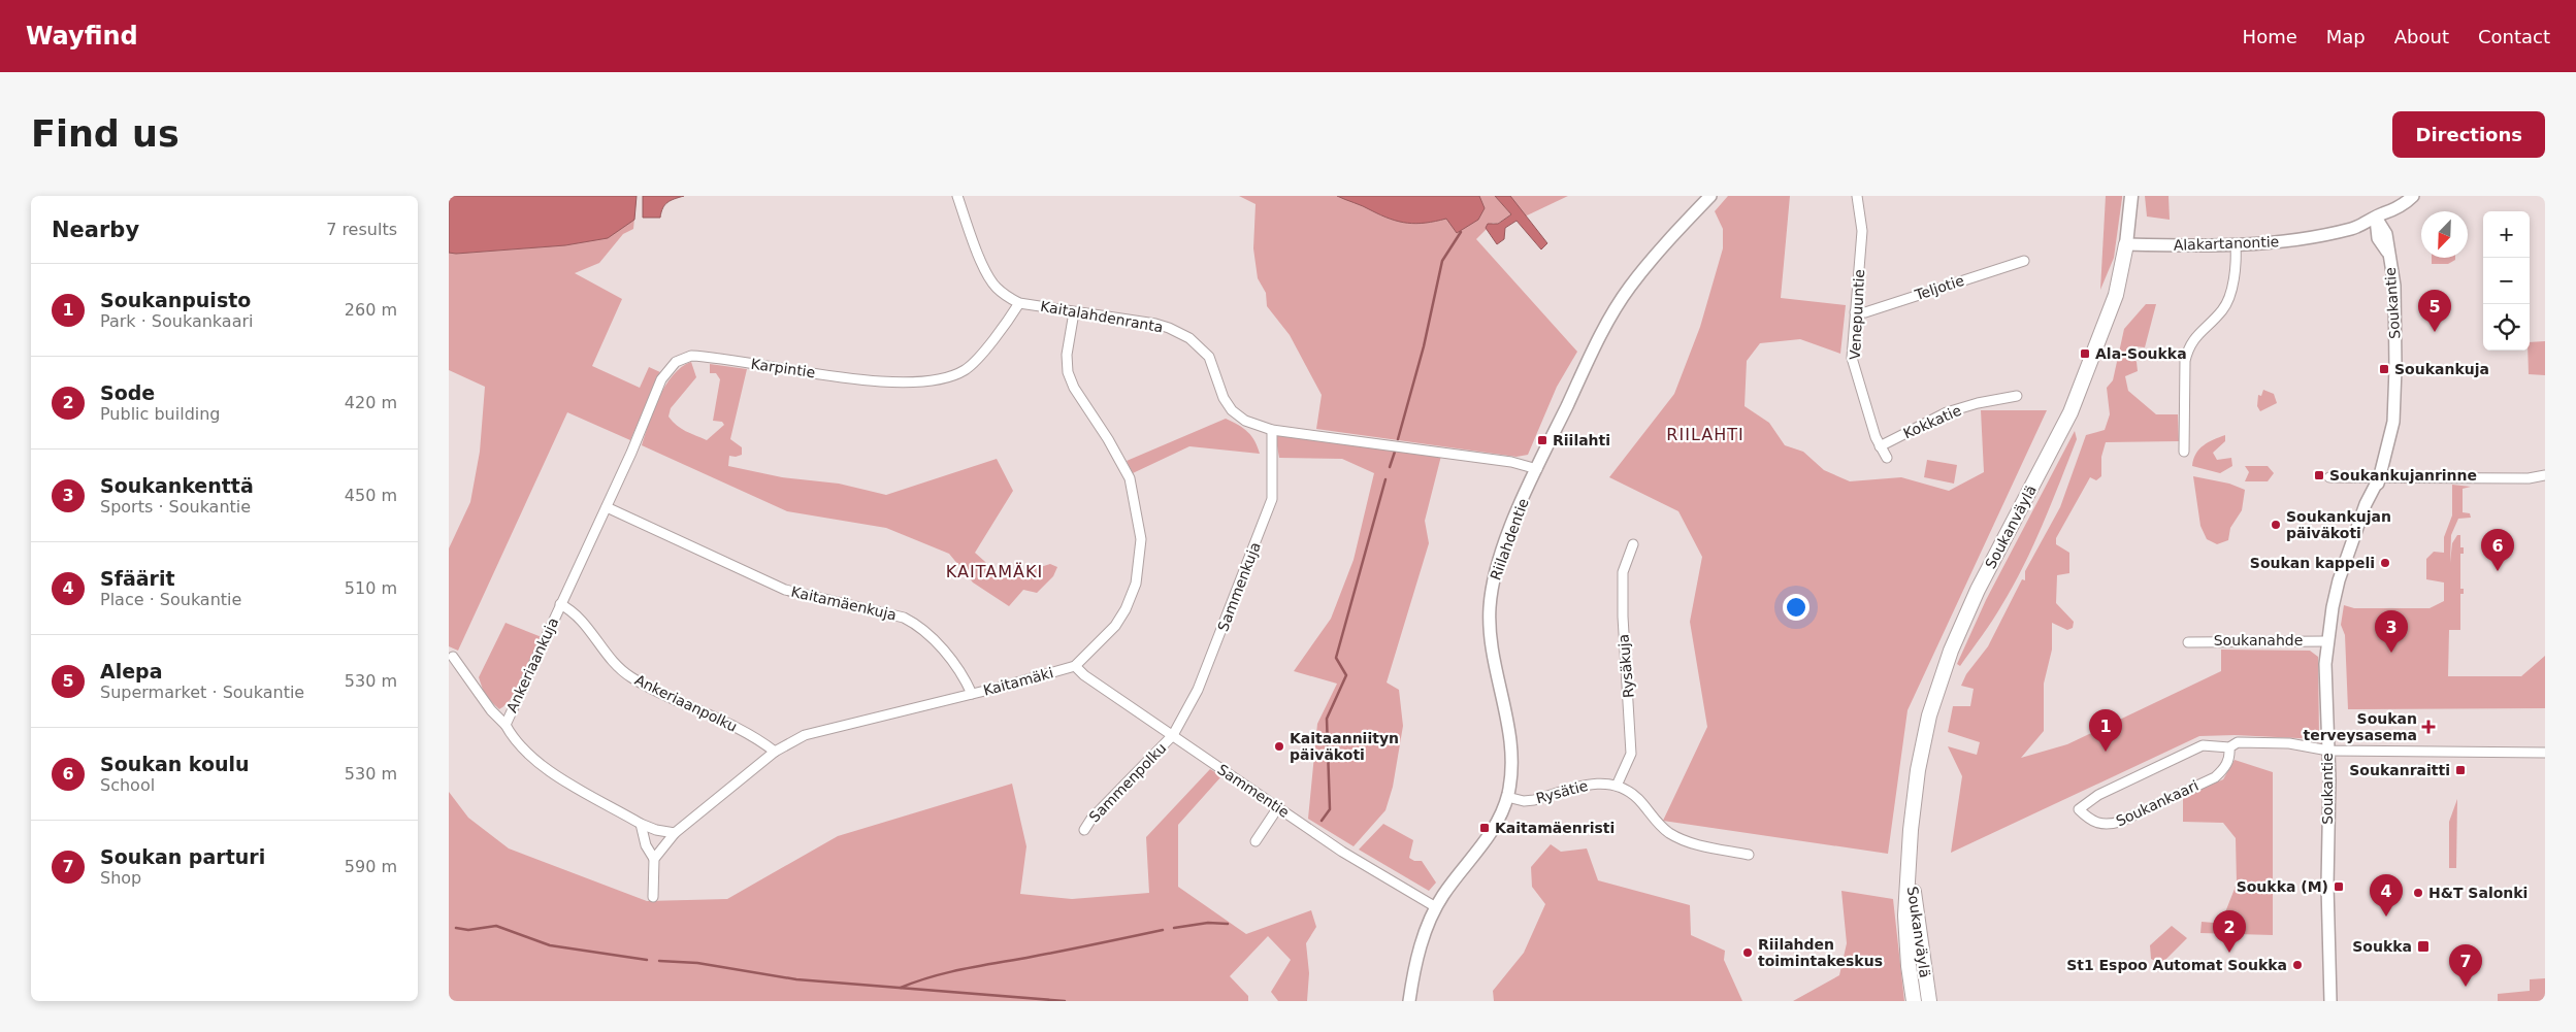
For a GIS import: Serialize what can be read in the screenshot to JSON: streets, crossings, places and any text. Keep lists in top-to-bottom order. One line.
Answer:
{"streets":{"main road":["Soukanväylä"],"street":["Alakartanontie","Teljotie","Soukantie","Venepuuntie","Kaitalahdenranta","Karpintie","Kokkatie","Riilahdentie","Sammenkuja","Kaitamäenkuja","Soukanahde","Ankeriaankuja","Rysäkuja","Kaitamäki","Ankeriaanpolku","Sammenpolku","Sammentie","Rysätie","Soukankaari"]},"crossings":[["Alakartanontie","Soukantie"],["Alakartanontie","Soukanväylä"],["Teljotie","Venepuuntie"],["Soukantie","Soukanahde"],["Soukantie","Soukankaari"],["Venepuuntie","Kokkatie"],["Kaitalahdenranta","Karpintie"],["Kaitalahdenranta","Riilahdentie"],["Kaitalahdenranta","Sammenkuja"],["Kaitalahdenranta","Kaitamäki"],["Karpintie","Kaitamäenkuja"],["Karpintie","Ankeriaankuja"],["Riilahdentie","Sammentie"],["Riilahdentie","Rysätie"],["Sammenkuja","Sammenpolku"],["Sammenkuja","Sammentie"],["Kaitamäenkuja","Ankeriaankuja"],["Kaitamäenkuja","Kaitamäki"],["Ankeriaankuja","Kaitamäki"],["Ankeriaankuja","Ankeriaanpolku"],["Rysäkuja","Rysätie"],["Kaitamäki","Ankeriaanpolku"],["Kaitamäki","Sammentie"],["Sammenpolku","Sammentie"]],"districts":["RIILAHTI","KAITAMÄKI"],"places":{"transit":["Ala-Soukka","Soukankuja","Riilahti","Soukankujanrinne","Soukanraitti","Kaitamäenristi","Soukka (M)","Soukka"],"other":["Soukankujan päiväkoti","Soukan kappeli","Kaitaanniityn päiväkoti","H&T Salonki","Riilahden toimintakeskus","St1 Espoo Automat Soukka"],"health":["Soukan terveysasema"]},"north":"bottom left","page":{"header":"Wayfind","nav":["Home","Map","About","Contact"],"buttons":"Directions","title":"Find us","heading":["Nearby","7 results"],"map_buttons":["+","−"],"list":[{"mark":"1","name":"Soukanpuisto","note":"Park · Soukankaari","value":"260 m"},{"mark":"2","name":"Sode","note":"Public building","value":"420 m"},{"mark":"3","name":"Soukankenttä","note":"Sports · Soukantie","value":"450 m"},{"mark":"4","name":"Sfäärit","note":"Place · Soukantie","value":"510 m"},{"mark":"5","name":"Alepa","note":"Supermarket · Soukantie","value":"530 m"},{"mark":"6","name":"Soukan koulu","note":"School","value":"530 m"},{"mark":"7","name":"Soukan parturi","note":"Shop","value":"590 m"}],"pins":["5","6","3","1","4","2","7"]}}
